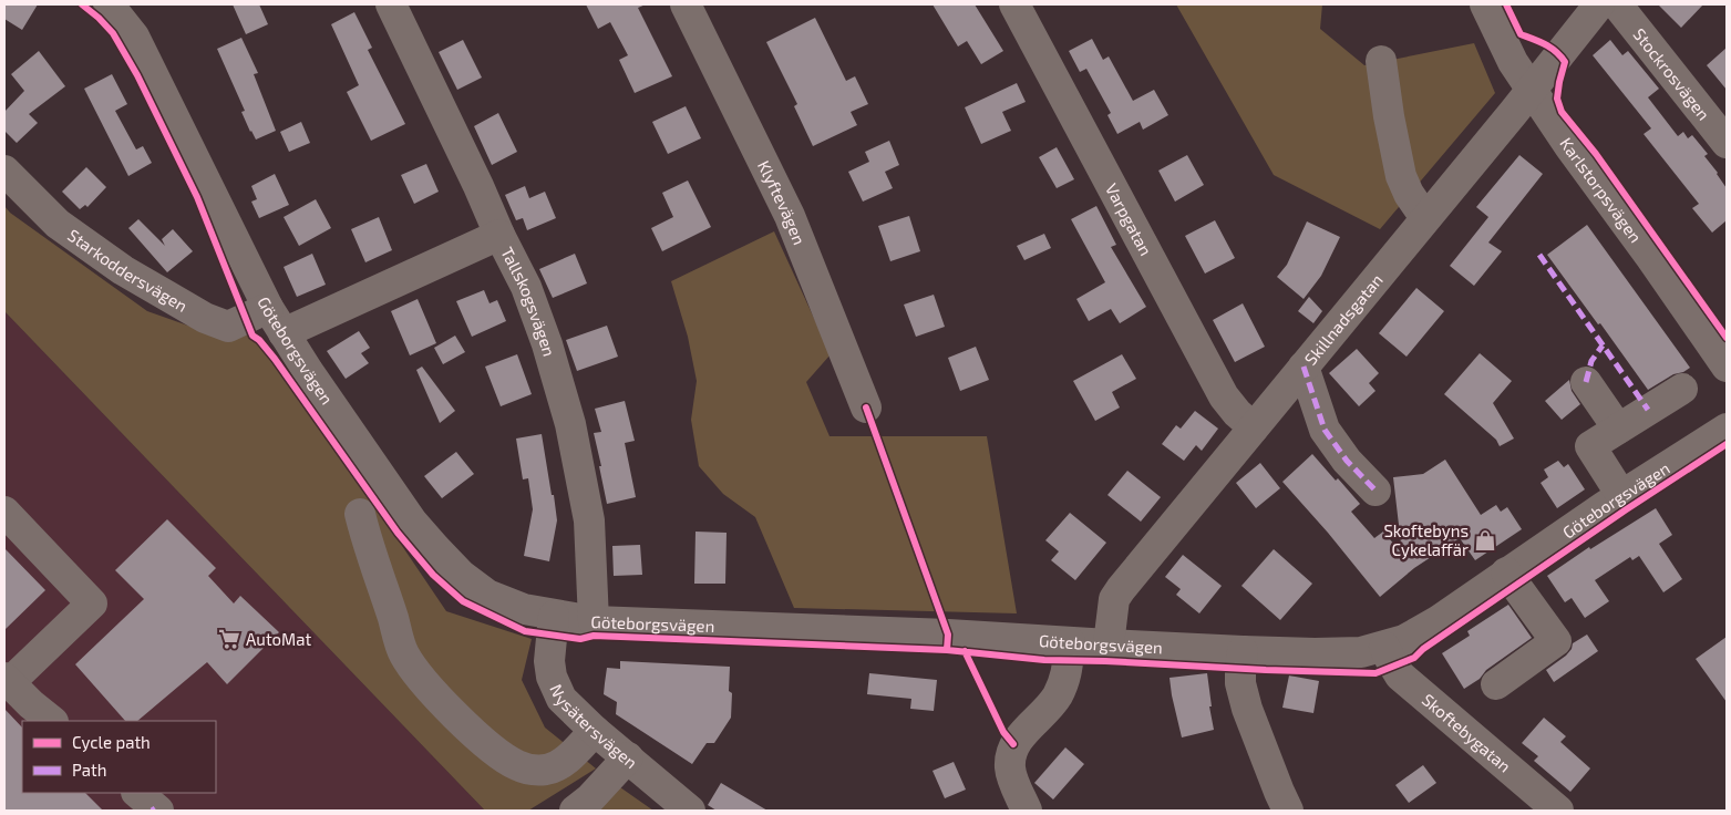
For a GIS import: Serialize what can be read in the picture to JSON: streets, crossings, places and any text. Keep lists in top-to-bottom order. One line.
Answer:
{"streets":{"street":["Stockrosvägen","Karlstorpsvägen","Klyftevägen","Varpgatan","Starkoddersvägen","Tallskogsvägen","Skillnadsgatan","Göteborgsvägen","Nysätersvägen","Skoftebygatan"]},"crossings":[["Karlstorpsvägen","Skillnadsgatan"],["Varpgatan","Skillnadsgatan"],["Starkoddersvägen","Tallskogsvägen"],["Starkoddersvägen","Göteborgsvägen"],["Tallskogsvägen","Göteborgsvägen"],["Skillnadsgatan","Göteborgsvägen"],["Göteborgsvägen","Nysätersvägen"],["Göteborgsvägen","Skoftebygatan"]],"places":{"shop":["Skoftebyns Cykelaffär"],"supermarket":["AutoMat"]},"legend":["Cycle path","Path"]}
